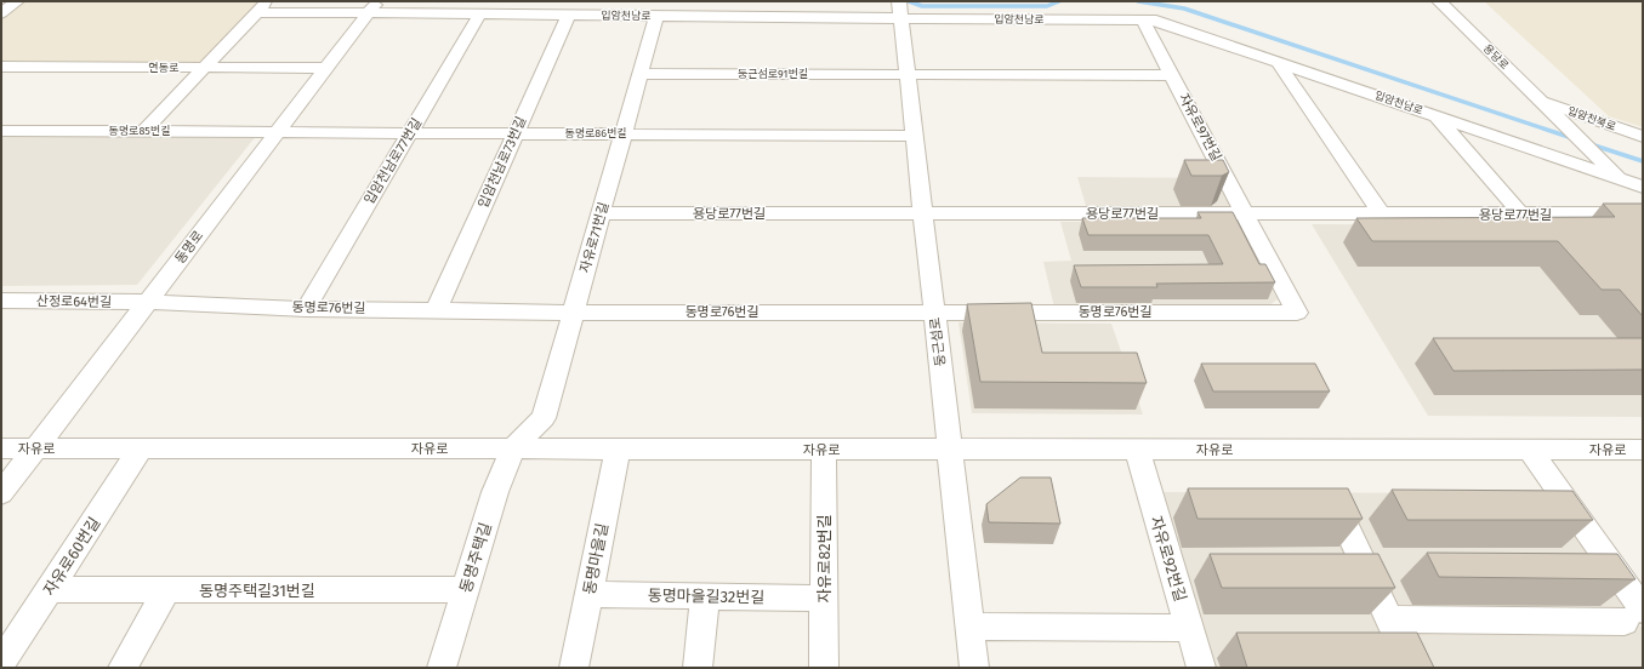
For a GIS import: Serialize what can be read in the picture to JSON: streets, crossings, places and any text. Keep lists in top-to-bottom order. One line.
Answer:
{"streets":{"street":["입암천남로","용당로","연동로","둥근섬로91번길","입암천북로","자유로97번길","동명로85번길","동명로86번길","입암천남로77번길","입암천남로73번길","용당로77번길","자유로71번길","동명로","산정로64번길","동명로76번길","둥근섬로","자유로","자유로60번길","동명주택길","동명마을길","자유로82번길","자유로92번길","동명주택길31번길","동명마을길32번길"]},"crossings":[["입암천남로","용당로"],["입암천남로","자유로97번길"],["입암천남로","입암천남로77번길"],["입암천남로","입암천남로73번길"],["입암천남로","자유로71번길"],["입암천남로","동명로"],["입암천남로","둥근섬로"],["용당로","입암천북로"],["연동로","동명로"],["둥근섬로91번길","자유로97번길"],["둥근섬로91번길","자유로71번길"],["둥근섬로91번길","둥근섬로"],["자유로97번길","용당로77번길"],["자유로97번길","동명로76번길"],["동명로85번길","동명로86번길"],["동명로85번길","동명로"],["동명로86번길","입암천남로77번길"],["동명로86번길","입암천남로73번길"],["동명로86번길","자유로71번길"],["동명로86번길","동명로"],["동명로86번길","둥근섬로"],["입암천남로77번길","동명로76번길"],["입암천남로73번길","동명로76번길"],["용당로77번길","자유로71번길"],["용당로77번길","둥근섬로"],["자유로71번길","동명로76번길"],["자유로71번길","자유로"],["자유로71번길","동명주택길"],["동명로","산정로64번길"],["동명로","동명로76번길"],["동명로","자유로"],["산정로64번길","동명로76번길"],["동명로76번길","둥근섬로"],["둥근섬로","자유로"],["자유로","자유로60번길"],["자유로","동명주택길"],["자유로","동명마을길"],["자유로","자유로82번길"],["자유로","자유로92번길"],["자유로60번길","동명주택길31번길"],["동명주택길","동명주택길31번길"],["동명마을길","동명마을길32번길"],["자유로82번길","동명마을길32번길"]]}
